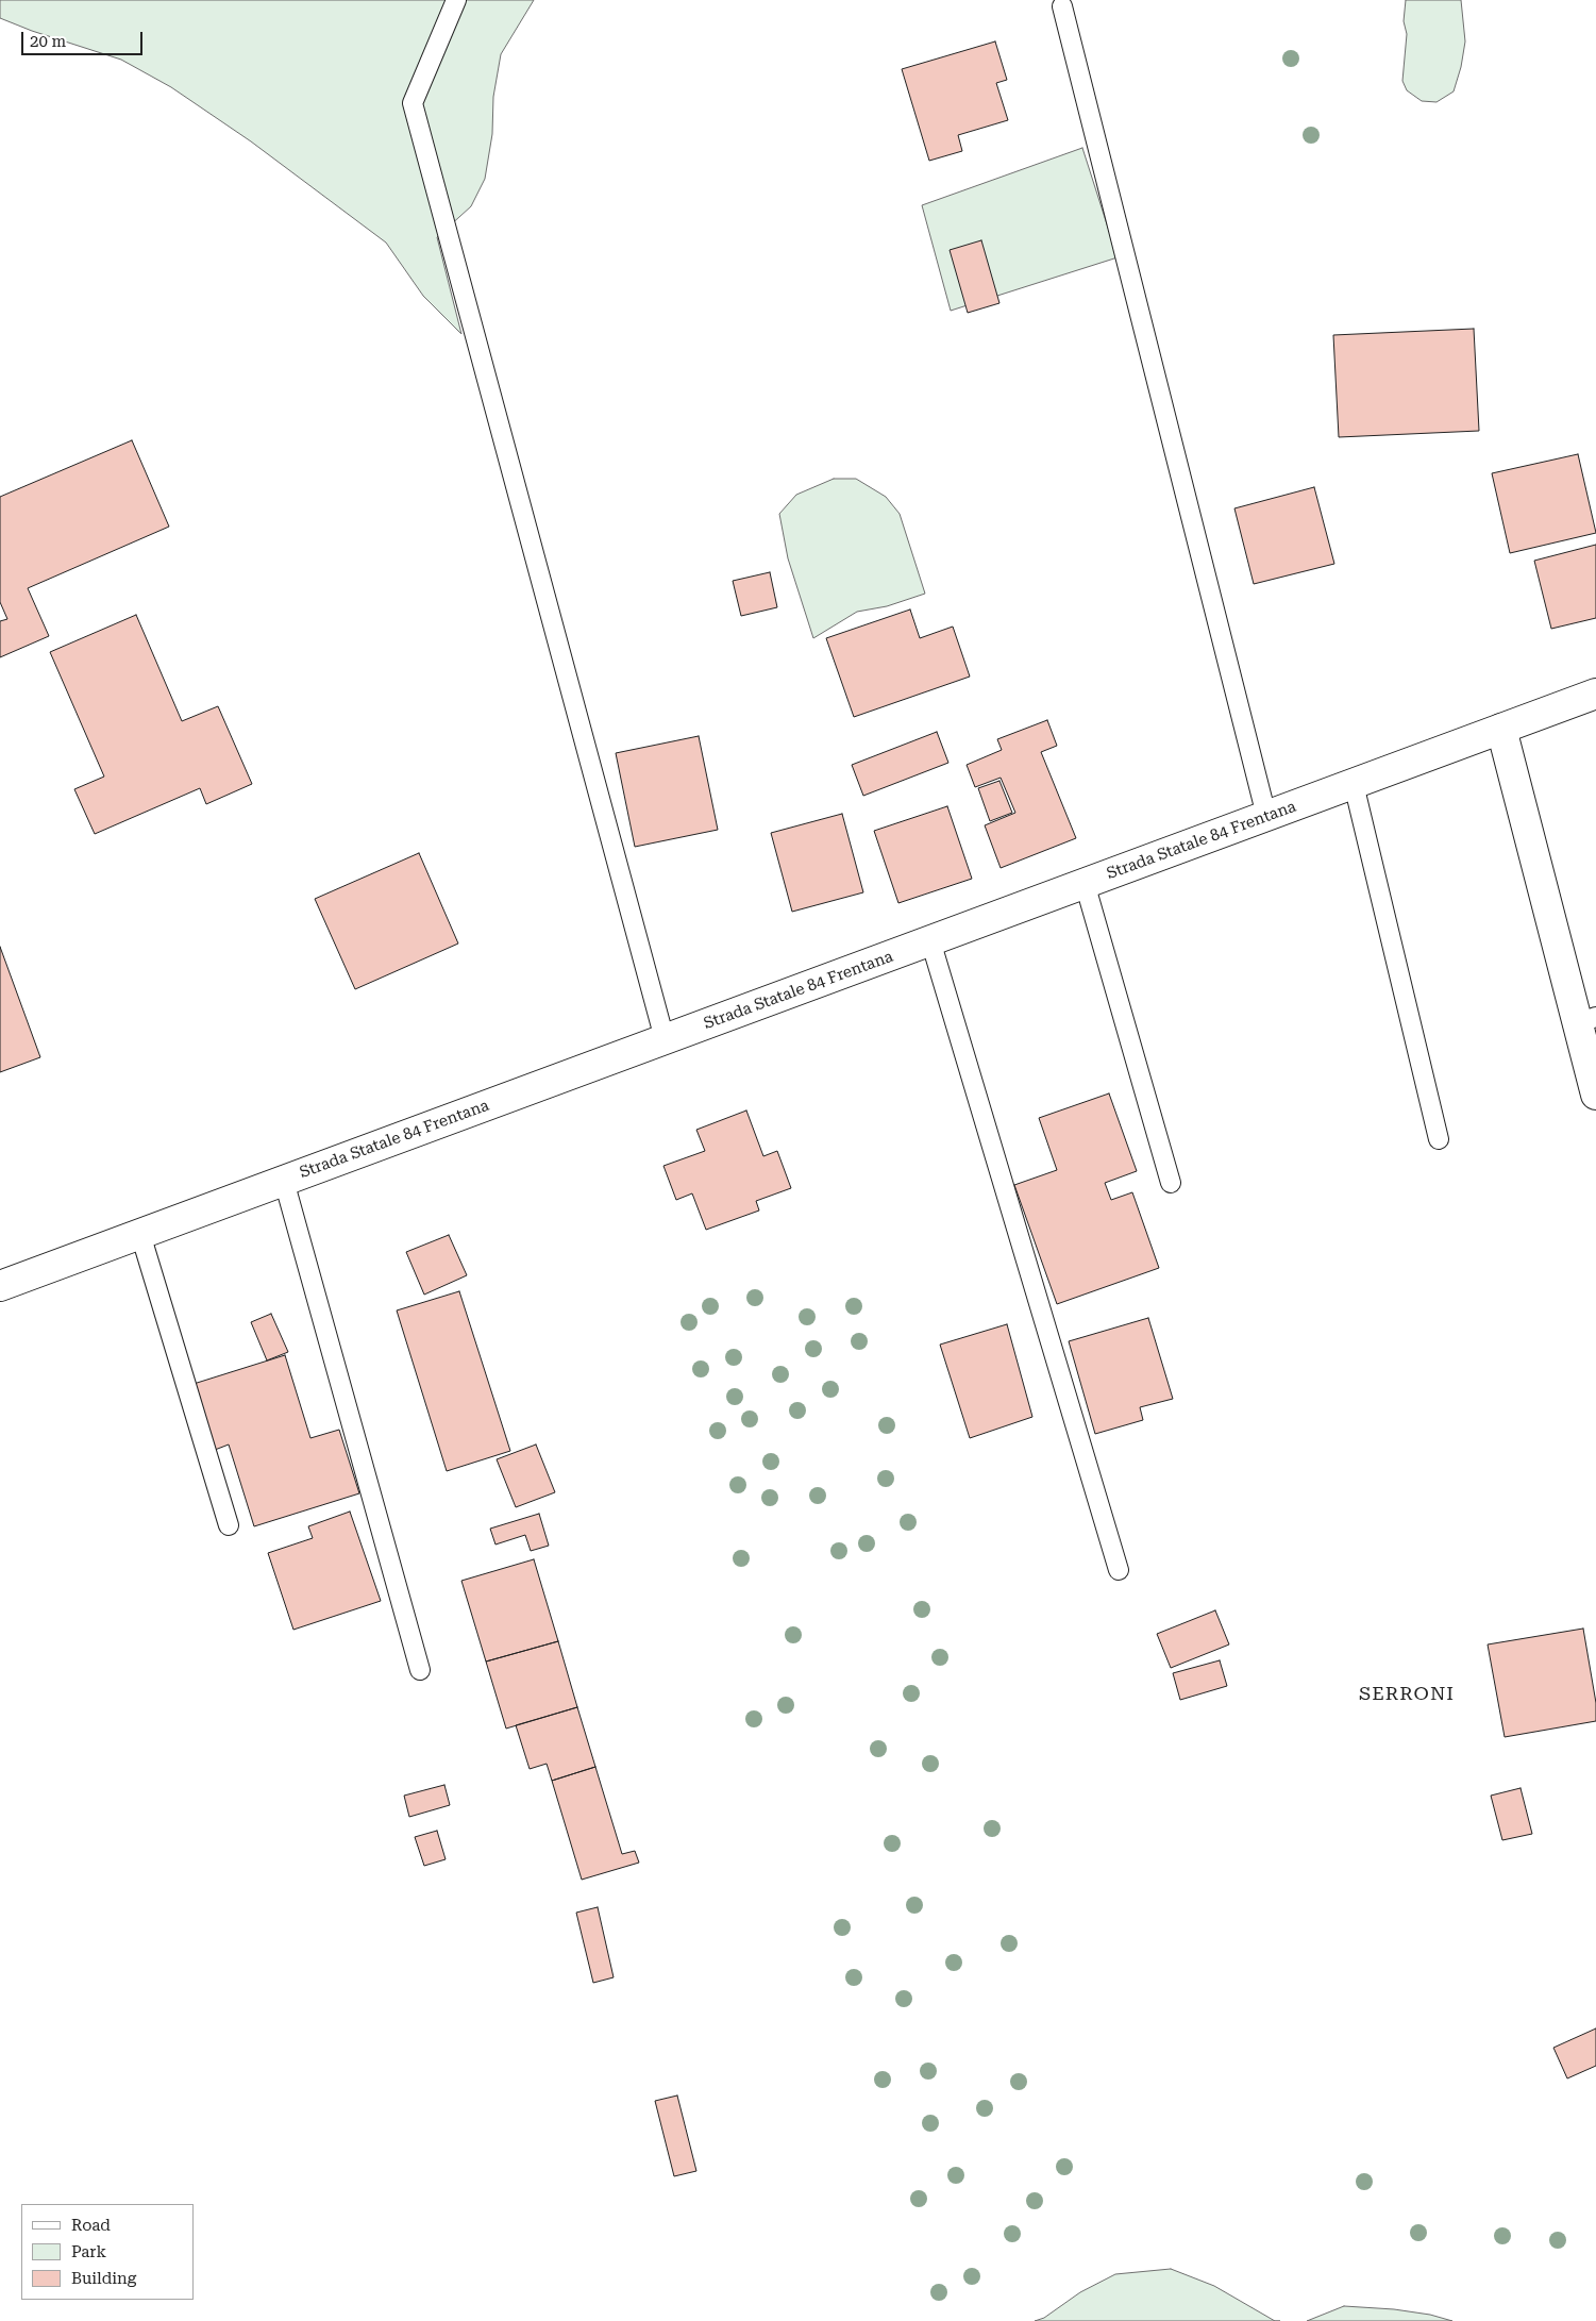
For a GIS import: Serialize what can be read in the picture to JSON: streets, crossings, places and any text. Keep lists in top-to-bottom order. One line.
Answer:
{"streets":{"main road":["Strada Statale 84 Frentana"]},"districts":["SERRONI"],"legend":["Road","Park","Building"],"scale_bar":"20 m"}
